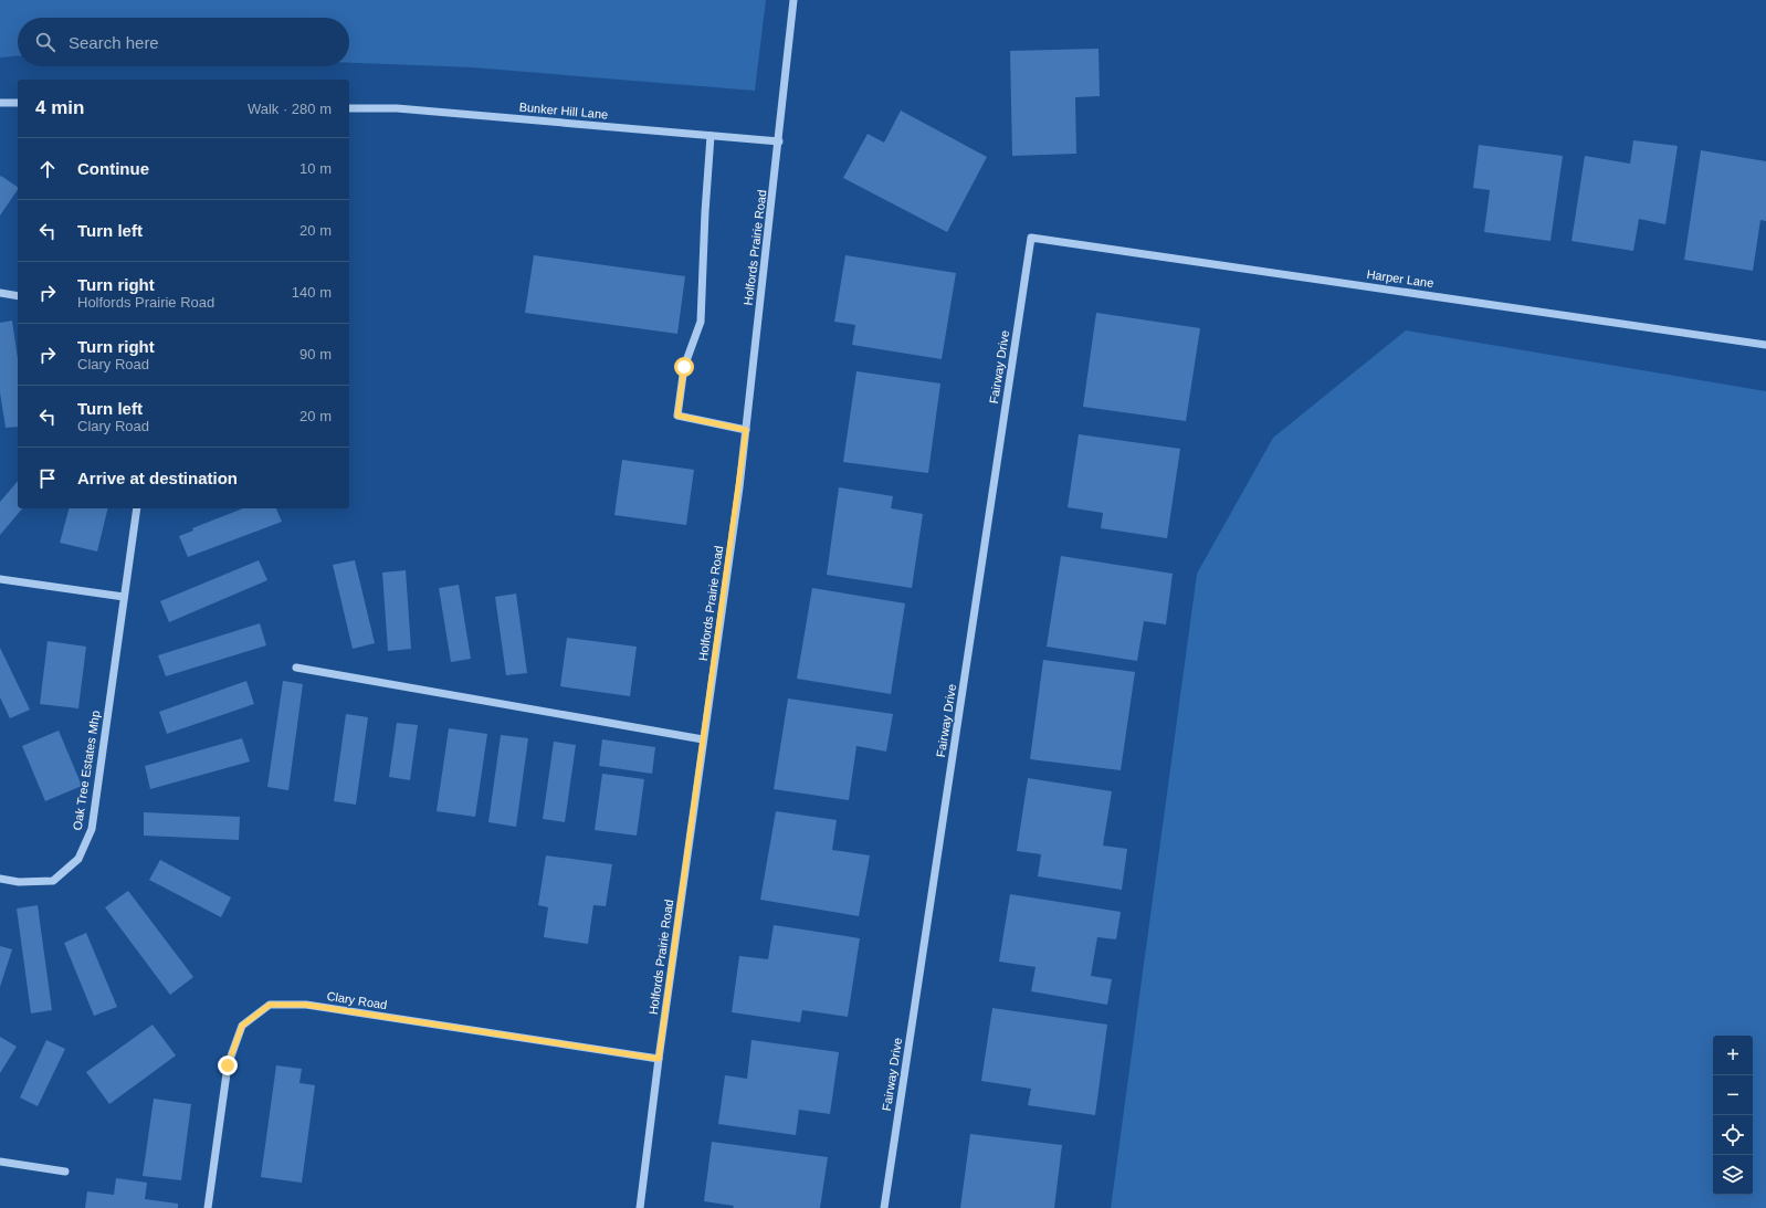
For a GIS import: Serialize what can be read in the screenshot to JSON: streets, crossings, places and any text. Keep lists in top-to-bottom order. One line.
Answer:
{"streets":{"street":["Bunker Hill Lane","Holfords Prairie Road","Harper Lane","Fairway Drive","Oak Tree Estates Mhp","Clary Road"]},"crossings":[["Bunker Hill Lane","Holfords Prairie Road"],["Holfords Prairie Road","Clary Road"],["Harper Lane","Fairway Drive"]],"page":{"search":"Search here","heading":["4 min","Walk · 280 m"],"list":[["Continue","10 m"],["Turn left","20 m"],["Turn right","Holfords Prairie Road","140 m"],["Turn right","Clary Road","90 m"],["Turn left","Clary Road","20 m"],"Arrive at destination"],"map_buttons":["+","−"]}}
